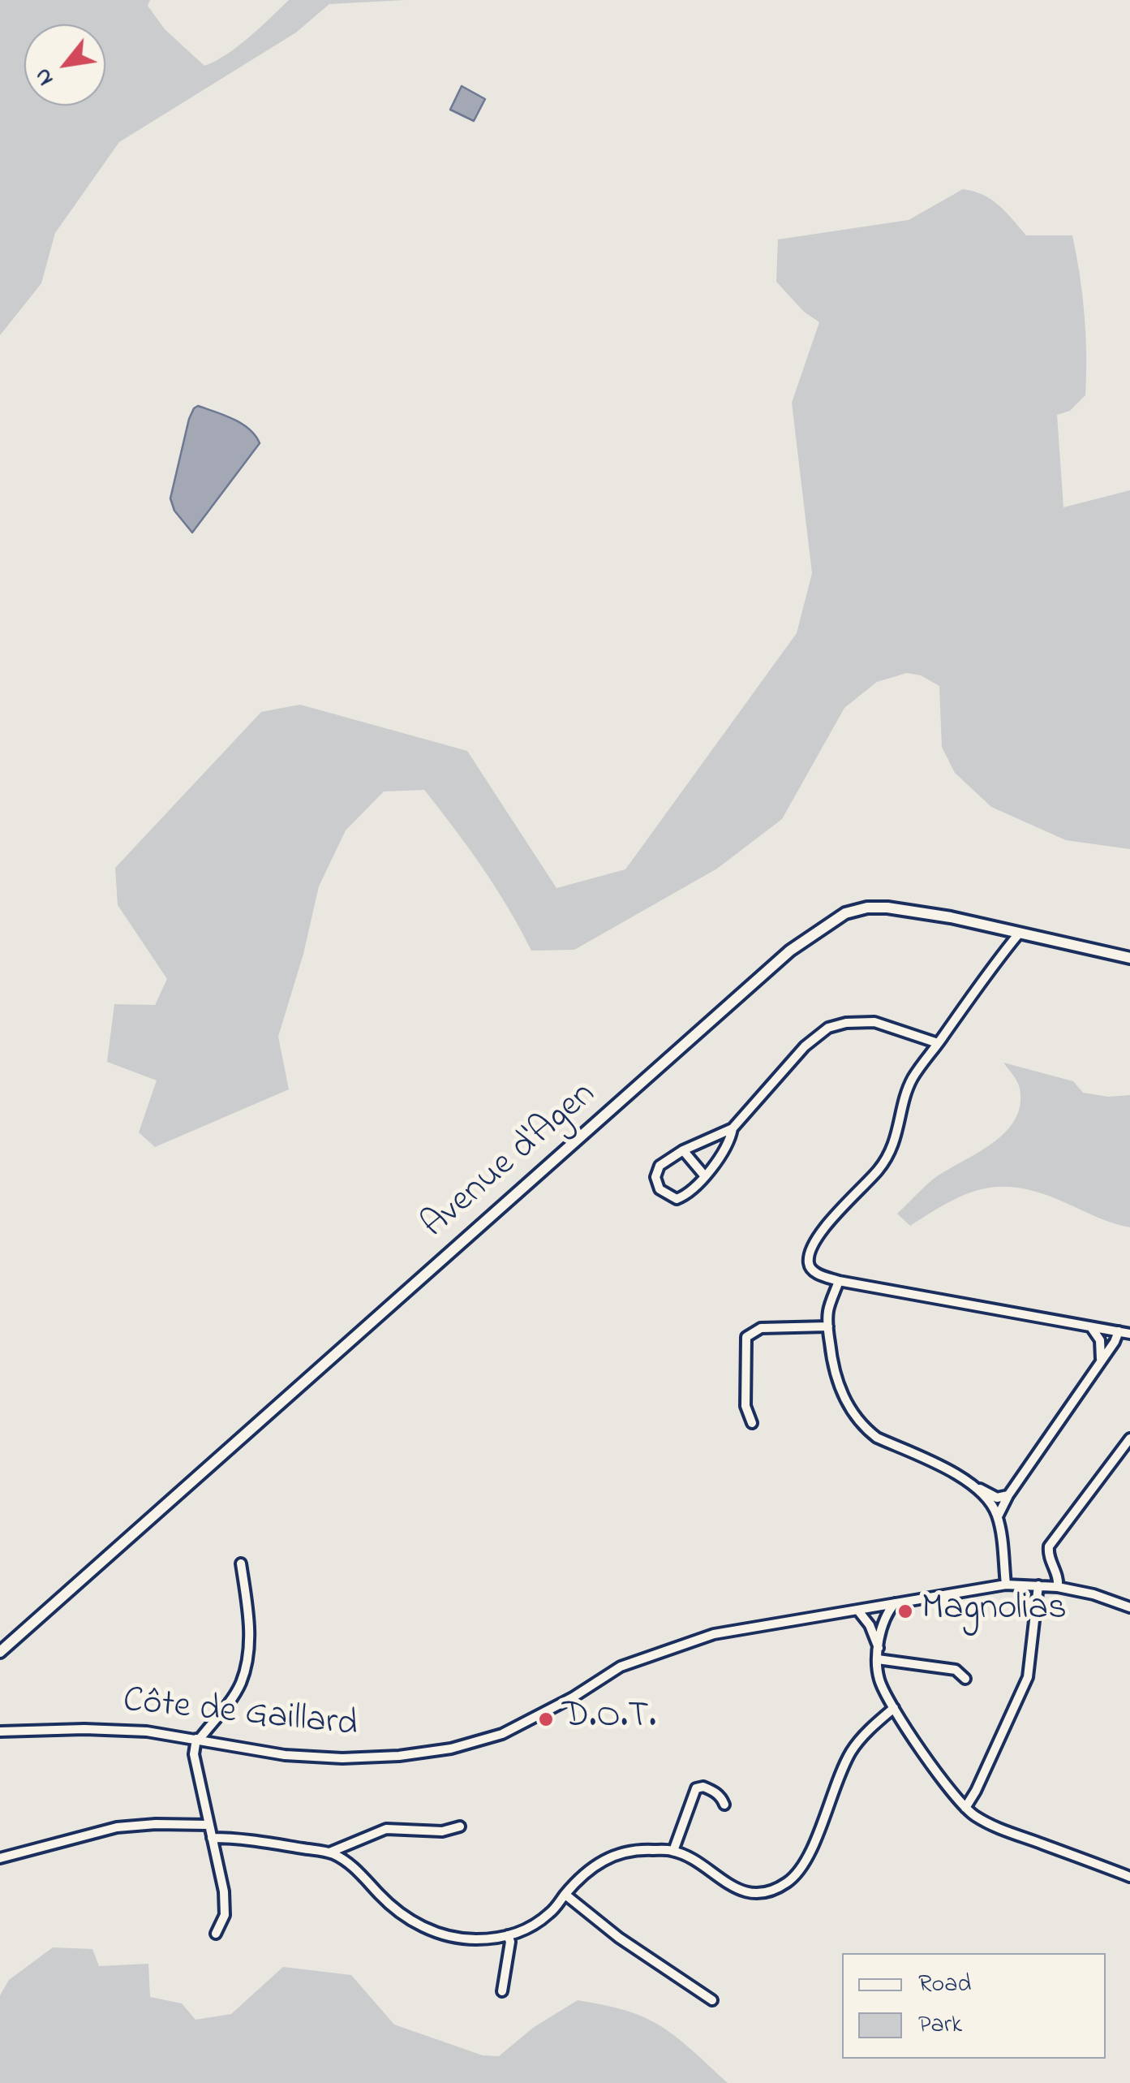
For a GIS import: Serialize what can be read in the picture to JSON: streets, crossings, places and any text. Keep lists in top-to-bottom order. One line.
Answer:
{"streets":{"main road":["Avenue d'Agen"],"street":["Côte de Gaillard"]},"places":["Magnolias","D.O.T."],"legend":["Road","Park"],"north":"bottom left"}
